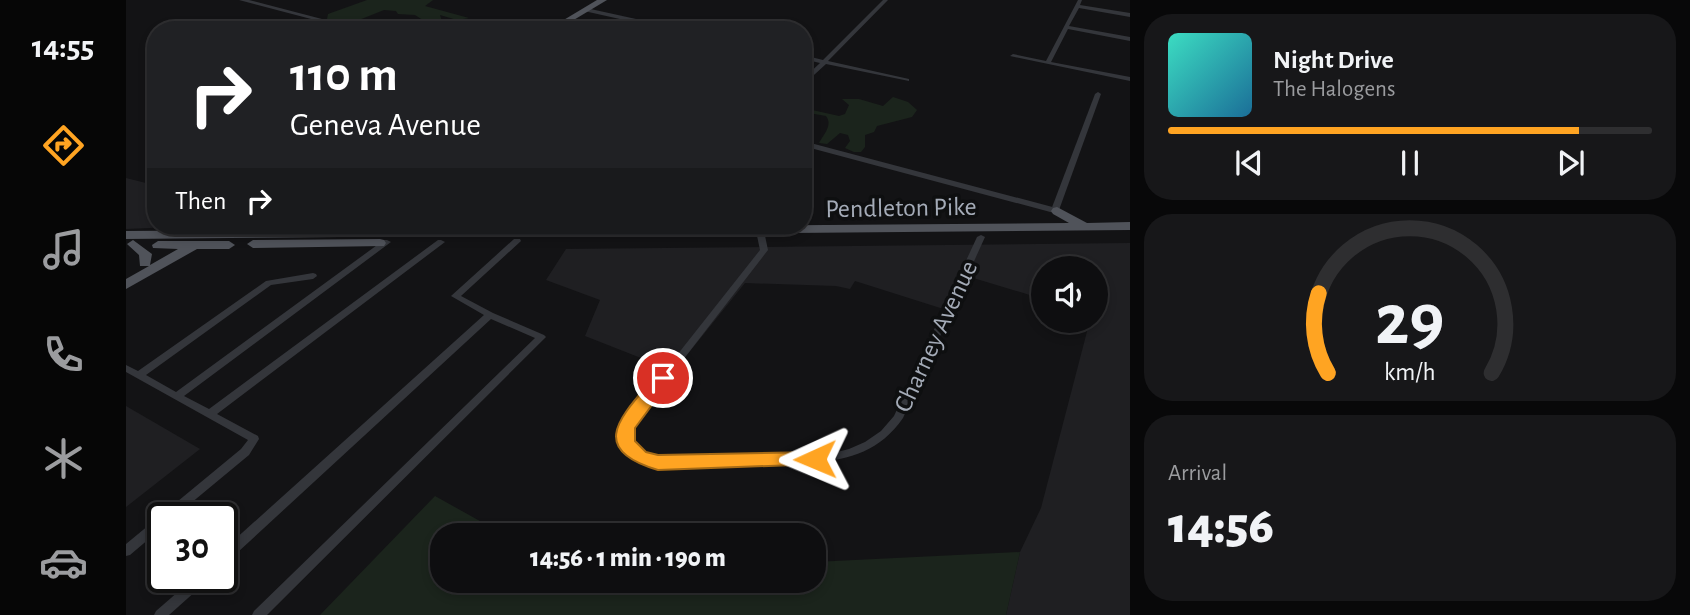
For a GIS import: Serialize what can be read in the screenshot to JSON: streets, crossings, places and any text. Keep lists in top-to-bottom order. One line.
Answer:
{"streets":{"main road":["Pendleton Pike"],"street":["Charney Avenue"]},"crossings":[["Pendleton Pike","Charney Avenue"]],"page":{"tabs":"14:55","turn":["110 m","Geneva Avenue"],"song":["Night Drive","The Halogens"],"then":"Then","tile":["Arrival","14:56"],"limit":"30","trip":"14:56 · 1 min · 190 m","gauge":["29","km/h"]}}
